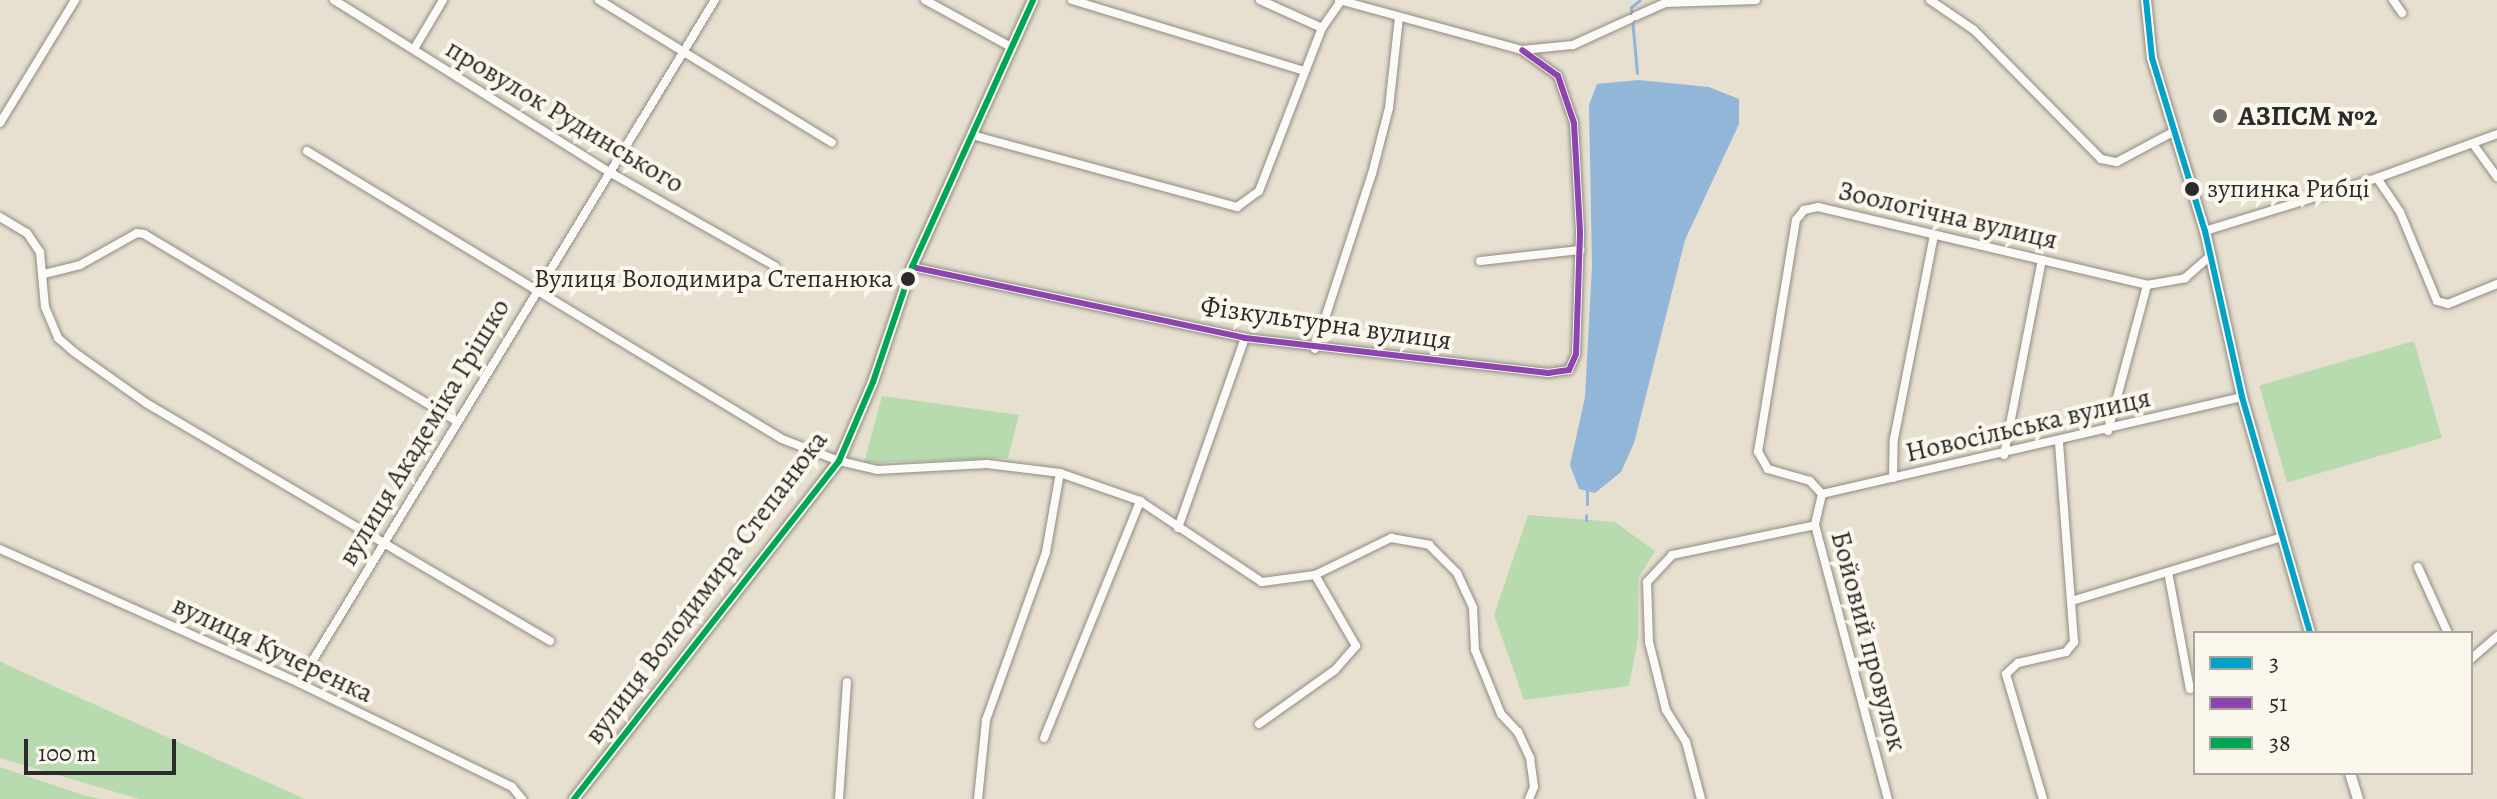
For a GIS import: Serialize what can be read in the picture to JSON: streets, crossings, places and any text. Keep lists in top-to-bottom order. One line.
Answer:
{"streets":{"street":["провулок Рудинського","Зоологічна вулиця","Фізкультурна вулиця","Новосільська вулиця","вулиця Академіка Грішко","вулиця Володимира Степанюка","Бойовий провулок","вулиця Кучеренка"]},"crossings":[["провулок Рудинського","вулиця Академіка Грішко"],["Зоологічна вулиця","Новосільська вулиця"],["Зоологічна вулиця","Бойовий провулок"],["Фізкультурна вулиця","вулиця Володимира Степанюка"],["Новосільська вулиця","Бойовий провулок"],["вулиця Академіка Грішко","вулиця Кучеренка"]],"places":["АЗПСМ №2","зупинка Рибці","Вулиця Володимира Степанюка"],"lines":["transit line 3","transit line 38","transit line 51"],"legend":["3","51","38"],"scale_bar":"100 m"}
